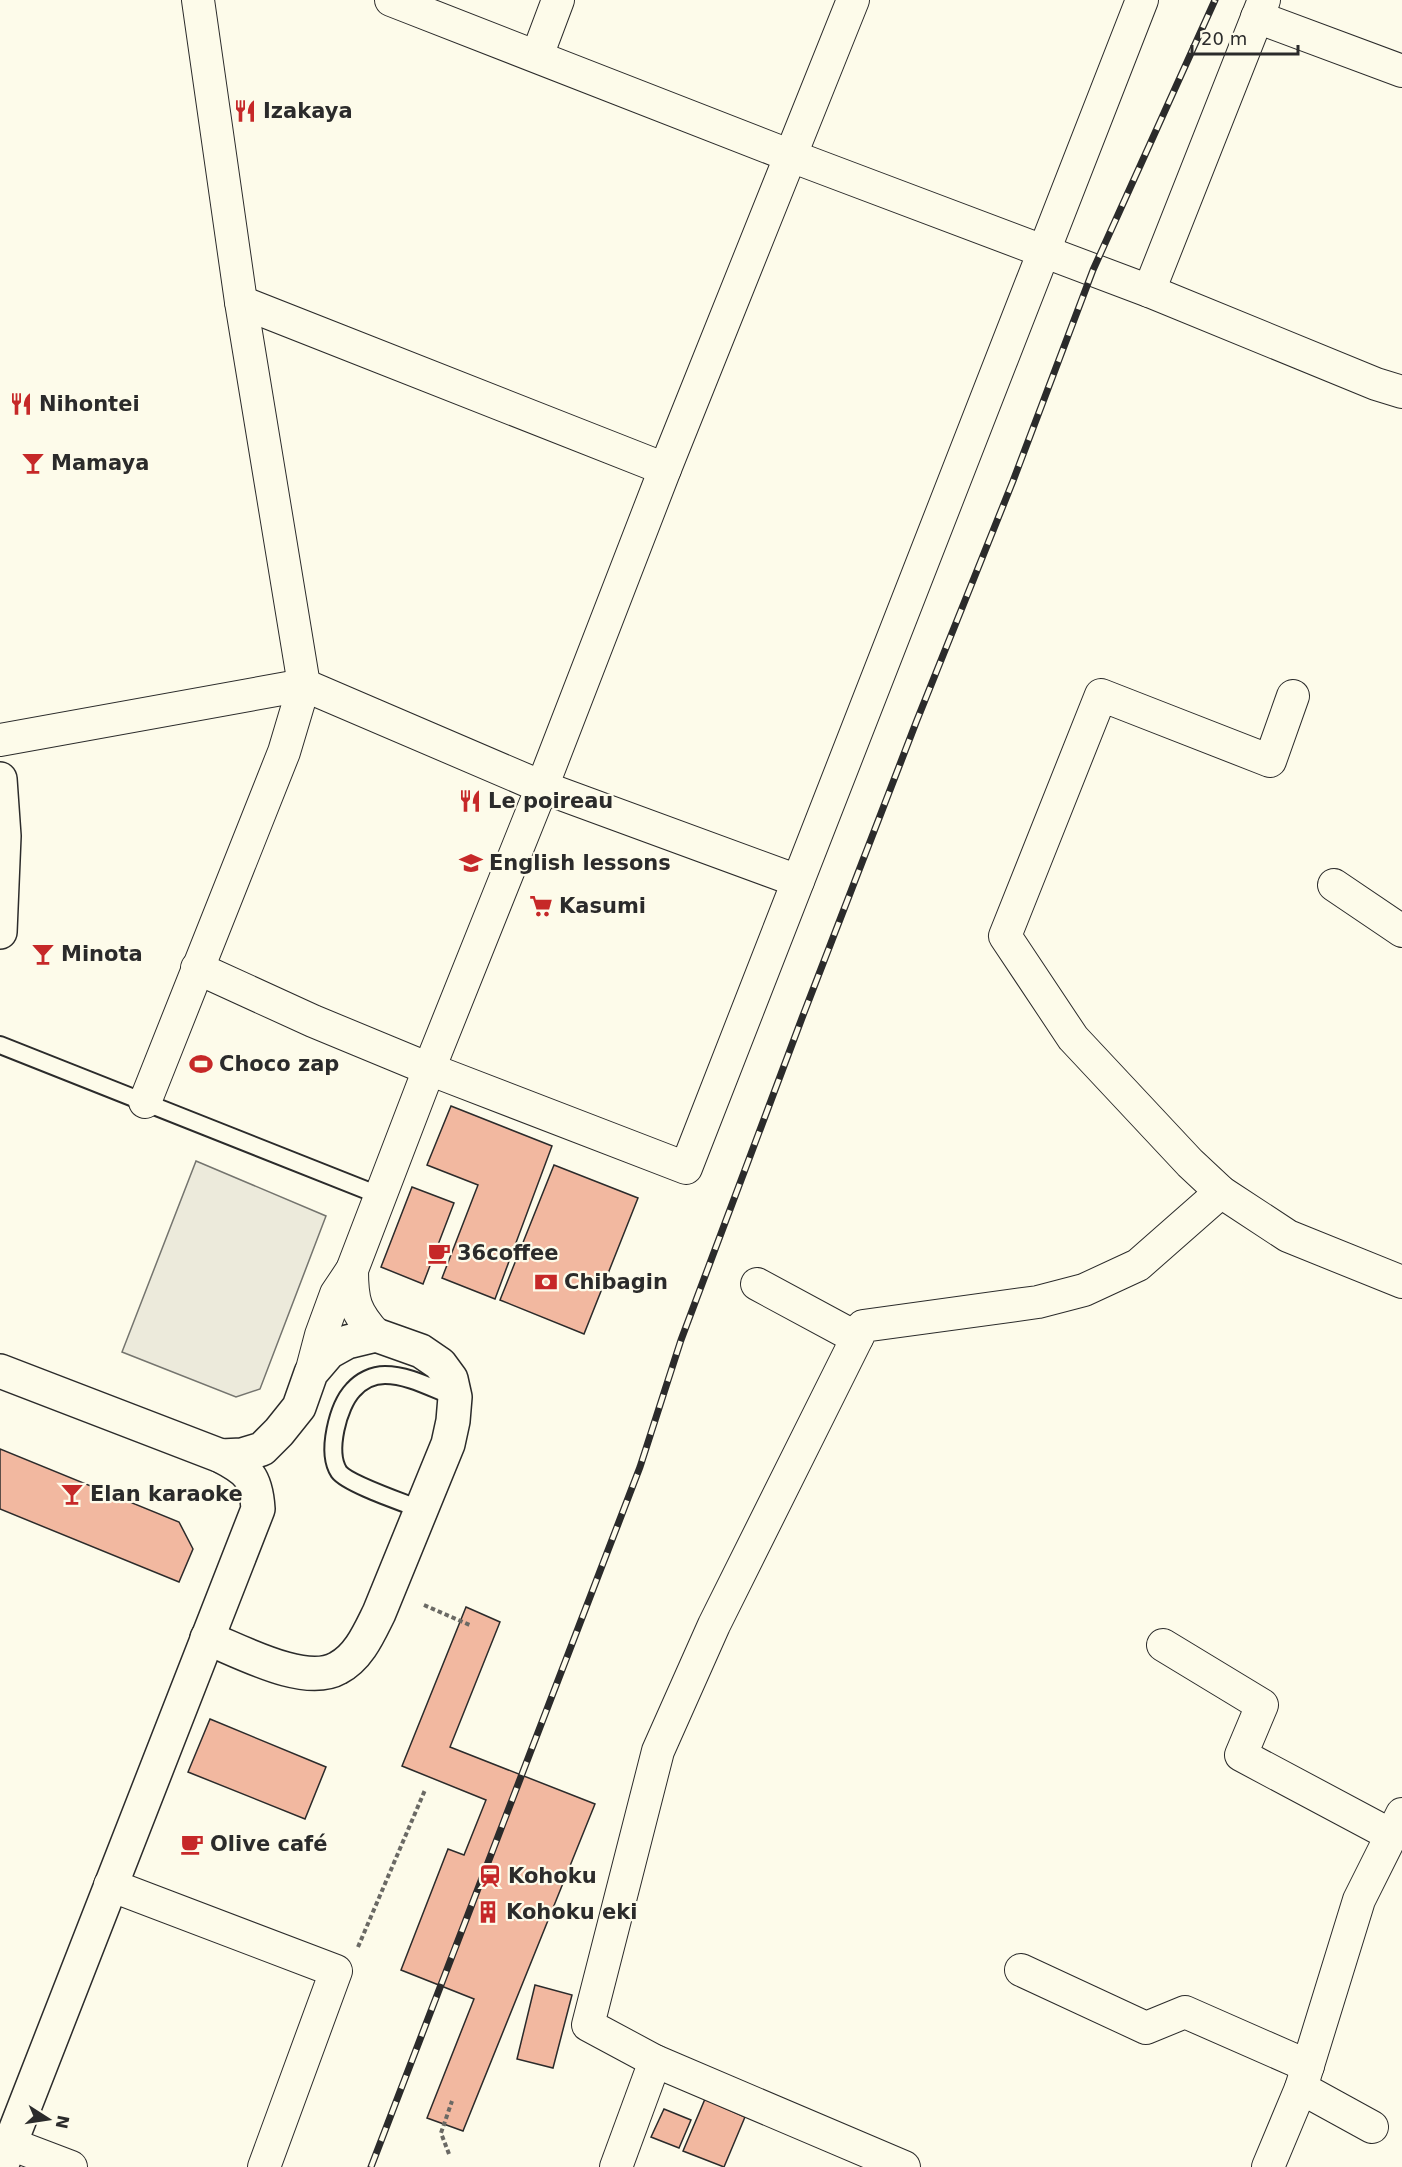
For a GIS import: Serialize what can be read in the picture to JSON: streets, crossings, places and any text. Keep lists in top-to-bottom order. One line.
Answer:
{"places":{"restaurant":["Izakaya","Nihontei","Le poireau"],"bar":["Mamaya","Minota","Elan karaoke"],"school or university":["English lessons"],"supermarket":["Kasumi"],"sports":["Choco zap"],"cafe":["36coffee","Olive café"],"bank":["Chibagin"],"station":["Kohoku"],"building":["Kohoku eki"]},"scale_bar":"20 m","north":"right"}
